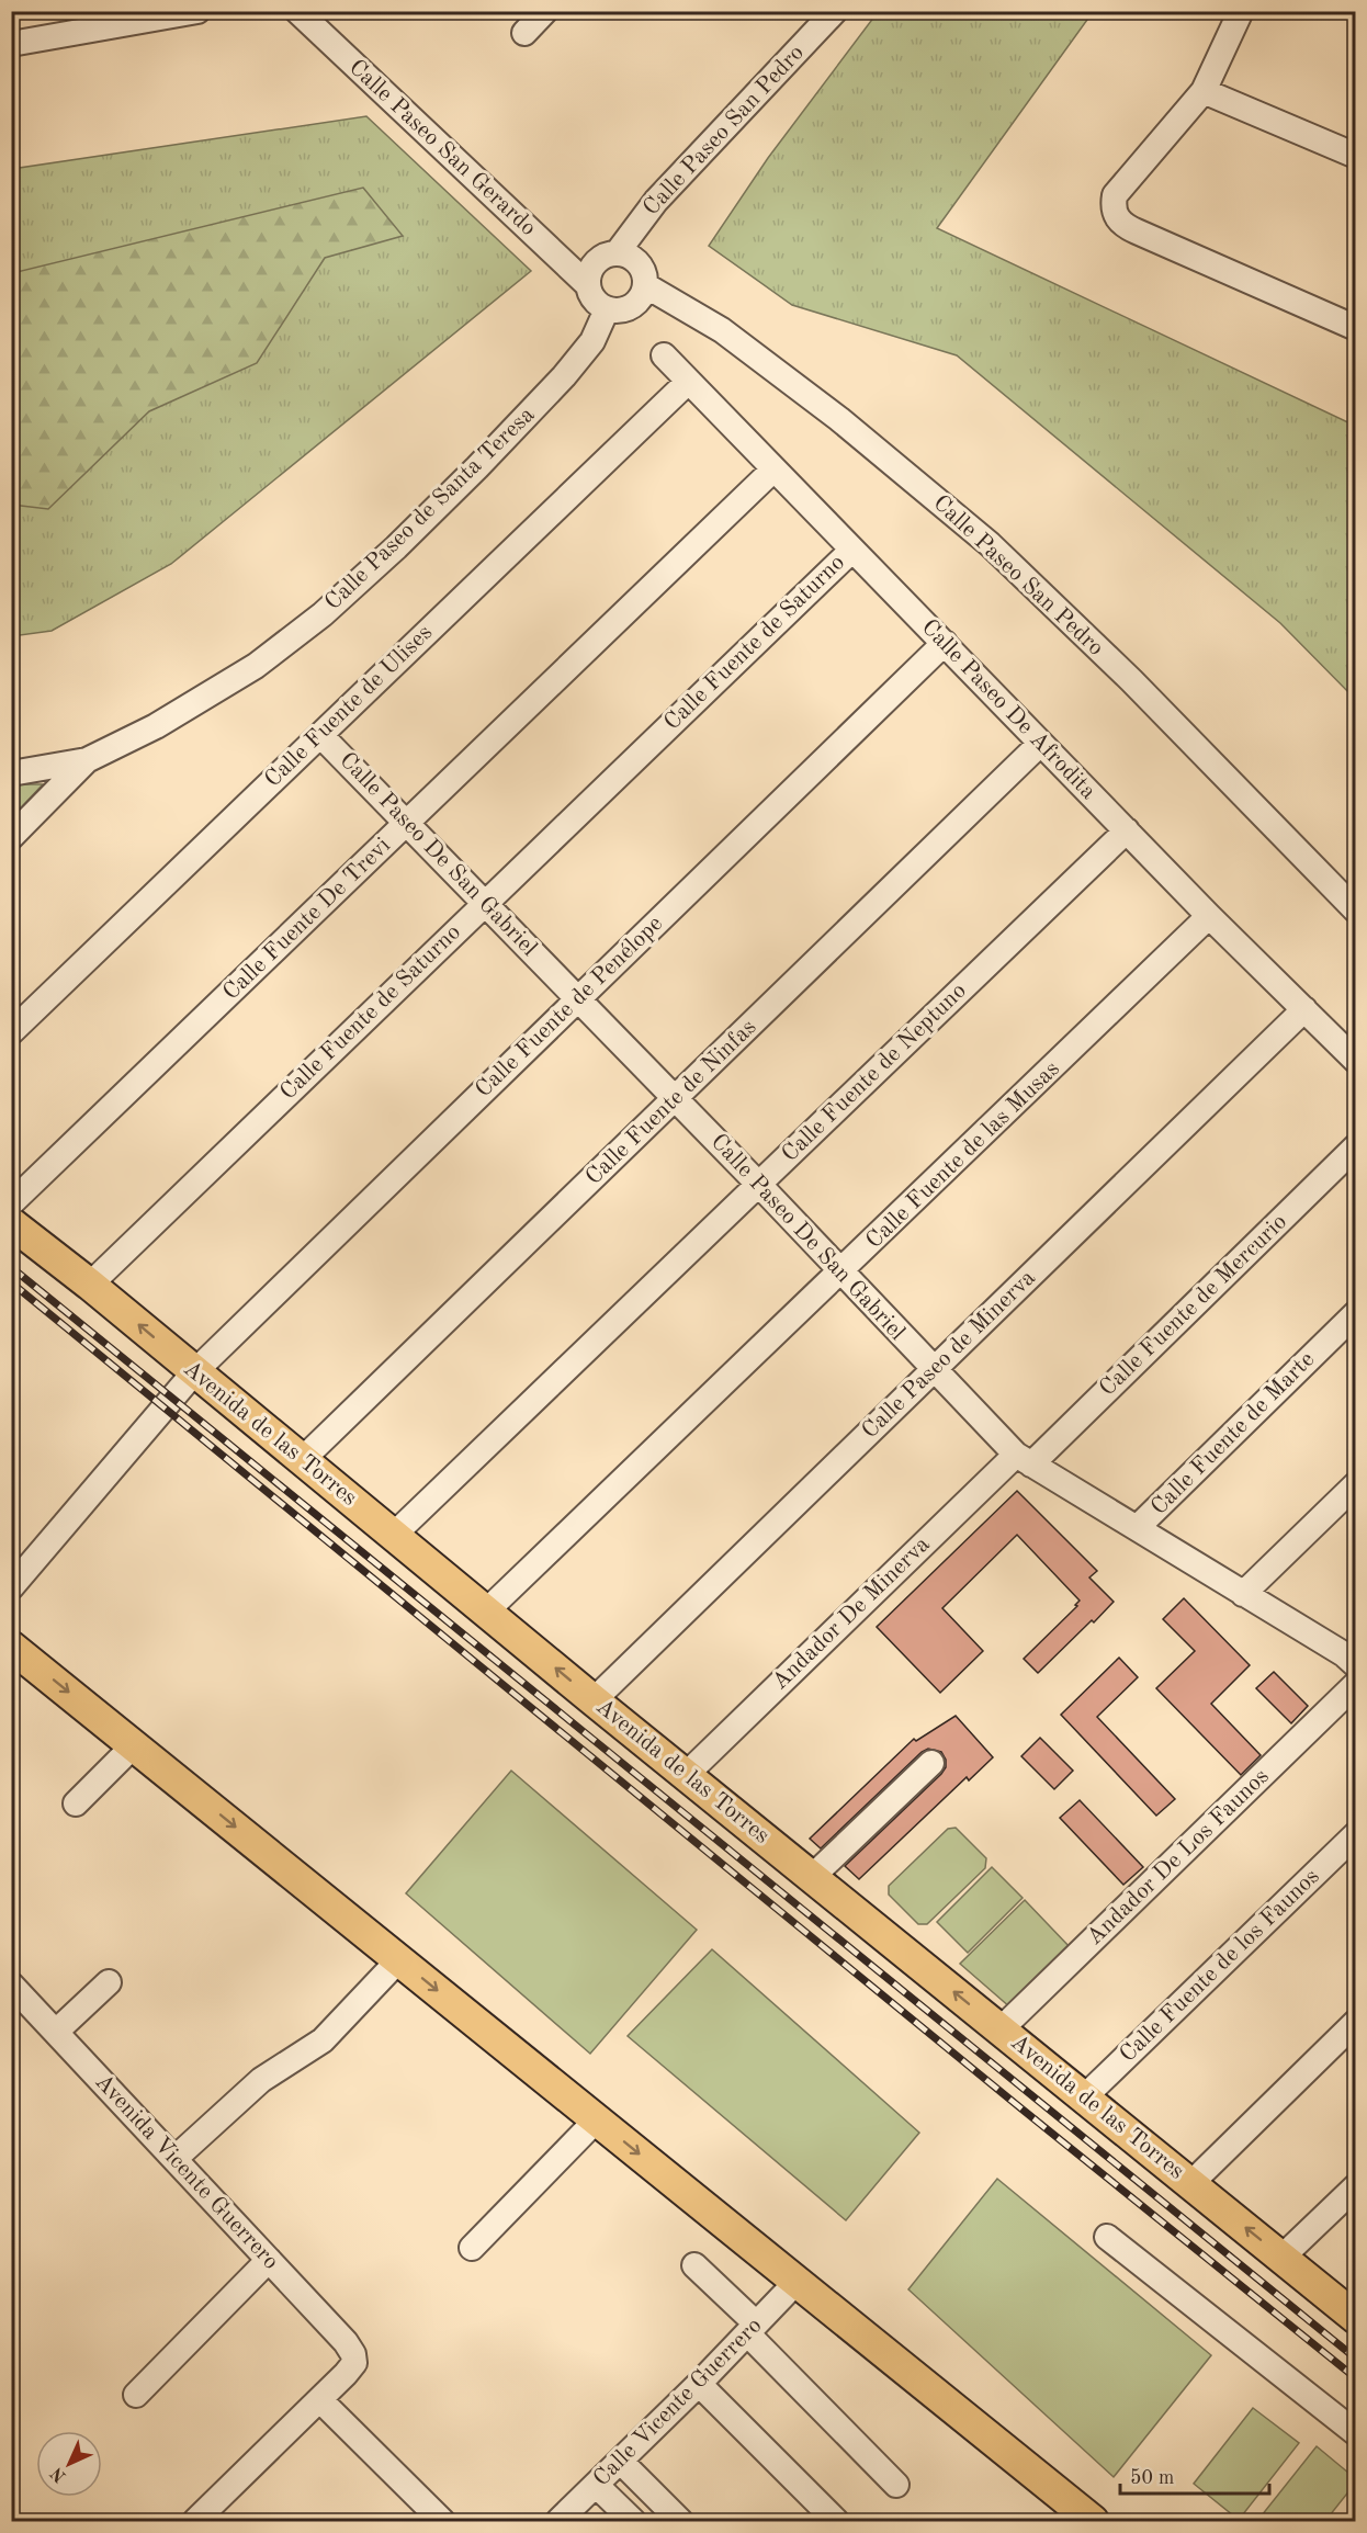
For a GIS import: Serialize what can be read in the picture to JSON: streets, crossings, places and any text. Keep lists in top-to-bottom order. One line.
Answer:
{"streets":{"main road":["Avenida de las Torres"],"street":["Calle Paseo San Pedro","Calle Paseo San Gerardo","Calle Paseo de Santa Teresa","Calle Fuente de Saturno","Calle Fuente de Ulises","Calle Paseo De Afrodita","Calle Paseo De San Gabriel","Calle Fuente De Trevi","Calle Fuente de Penélope","Calle Fuente de Neptuno","Calle Fuente de Ninfas","Calle Fuente de las Musas","Calle Fuente de Mercurio","Calle Paseo de Minerva","Calle Fuente de Marte","Andador De Minerva","Andador De Los Faunos","Calle Fuente de los Faunos","Avenida Vicente Guerrero","Calle Vicente Guerrero"]},"crossings":[["Calle Paseo San Pedro","Calle Paseo San Gerardo"],["Calle Paseo San Pedro","Calle Paseo de Santa Teresa"],["Calle Paseo San Gerardo","Calle Paseo de Santa Teresa"],["Calle Fuente de Saturno","Calle Paseo De Afrodita"],["Calle Fuente de Saturno","Calle Paseo De San Gabriel"],["Calle Fuente de Saturno","Avenida de las Torres"],["Calle Fuente de Ulises","Calle Paseo De Afrodita"],["Calle Fuente de Ulises","Calle Paseo De San Gabriel"],["Calle Paseo De Afrodita","Calle Fuente De Trevi"],["Calle Paseo De Afrodita","Calle Fuente de Penélope"],["Calle Paseo De Afrodita","Calle Fuente de Neptuno"],["Calle Paseo De Afrodita","Calle Fuente de Ninfas"],["Calle Paseo De Afrodita","Calle Fuente de las Musas"],["Calle Paseo De Afrodita","Calle Paseo de Minerva"],["Calle Paseo De San Gabriel","Calle Fuente De Trevi"],["Calle Paseo De San Gabriel","Calle Fuente de Penélope"],["Calle Paseo De San Gabriel","Calle Fuente de Neptuno"],["Calle Paseo De San Gabriel","Calle Fuente de Ninfas"],["Calle Paseo De San Gabriel","Calle Fuente de las Musas"],["Calle Paseo De San Gabriel","Calle Fuente de Mercurio"],["Calle Paseo De San Gabriel","Calle Paseo de Minerva"],["Calle Paseo De San Gabriel","Calle Fuente de Marte"],["Calle Paseo De San Gabriel","Andador De Minerva"],["Calle Fuente de Penélope","Avenida de las Torres"],["Calle Fuente de Neptuno","Avenida de las Torres"],["Calle Fuente de Ninfas","Avenida de las Torres"],["Calle Fuente de las Musas","Avenida de las Torres"],["Calle Fuente de Mercurio","Andador De Minerva"],["Calle Paseo de Minerva","Avenida de las Torres"],["Avenida de las Torres","Andador De Minerva"],["Avenida de las Torres","Andador De Los Faunos"],["Avenida de las Torres","Calle Fuente de los Faunos"]],"one_way":["Avenida de las Torres"],"scale_bar":"50 m","north":"bottom left"}
